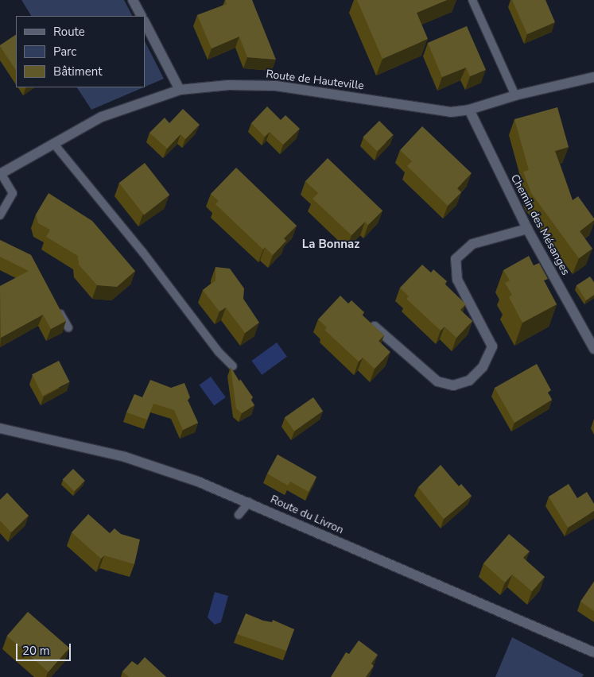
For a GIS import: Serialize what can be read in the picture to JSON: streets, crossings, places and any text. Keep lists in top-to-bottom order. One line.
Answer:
{"streets":{"street":["Route de Hauteville","Chemin des Mésanges","Route du Livron"]},"crossings":[["Route de Hauteville","Chemin des Mésanges"]],"districts":["La Bonnaz"],"legend":["Route","Parc","Bâtiment"],"scale_bar":"20 m"}
